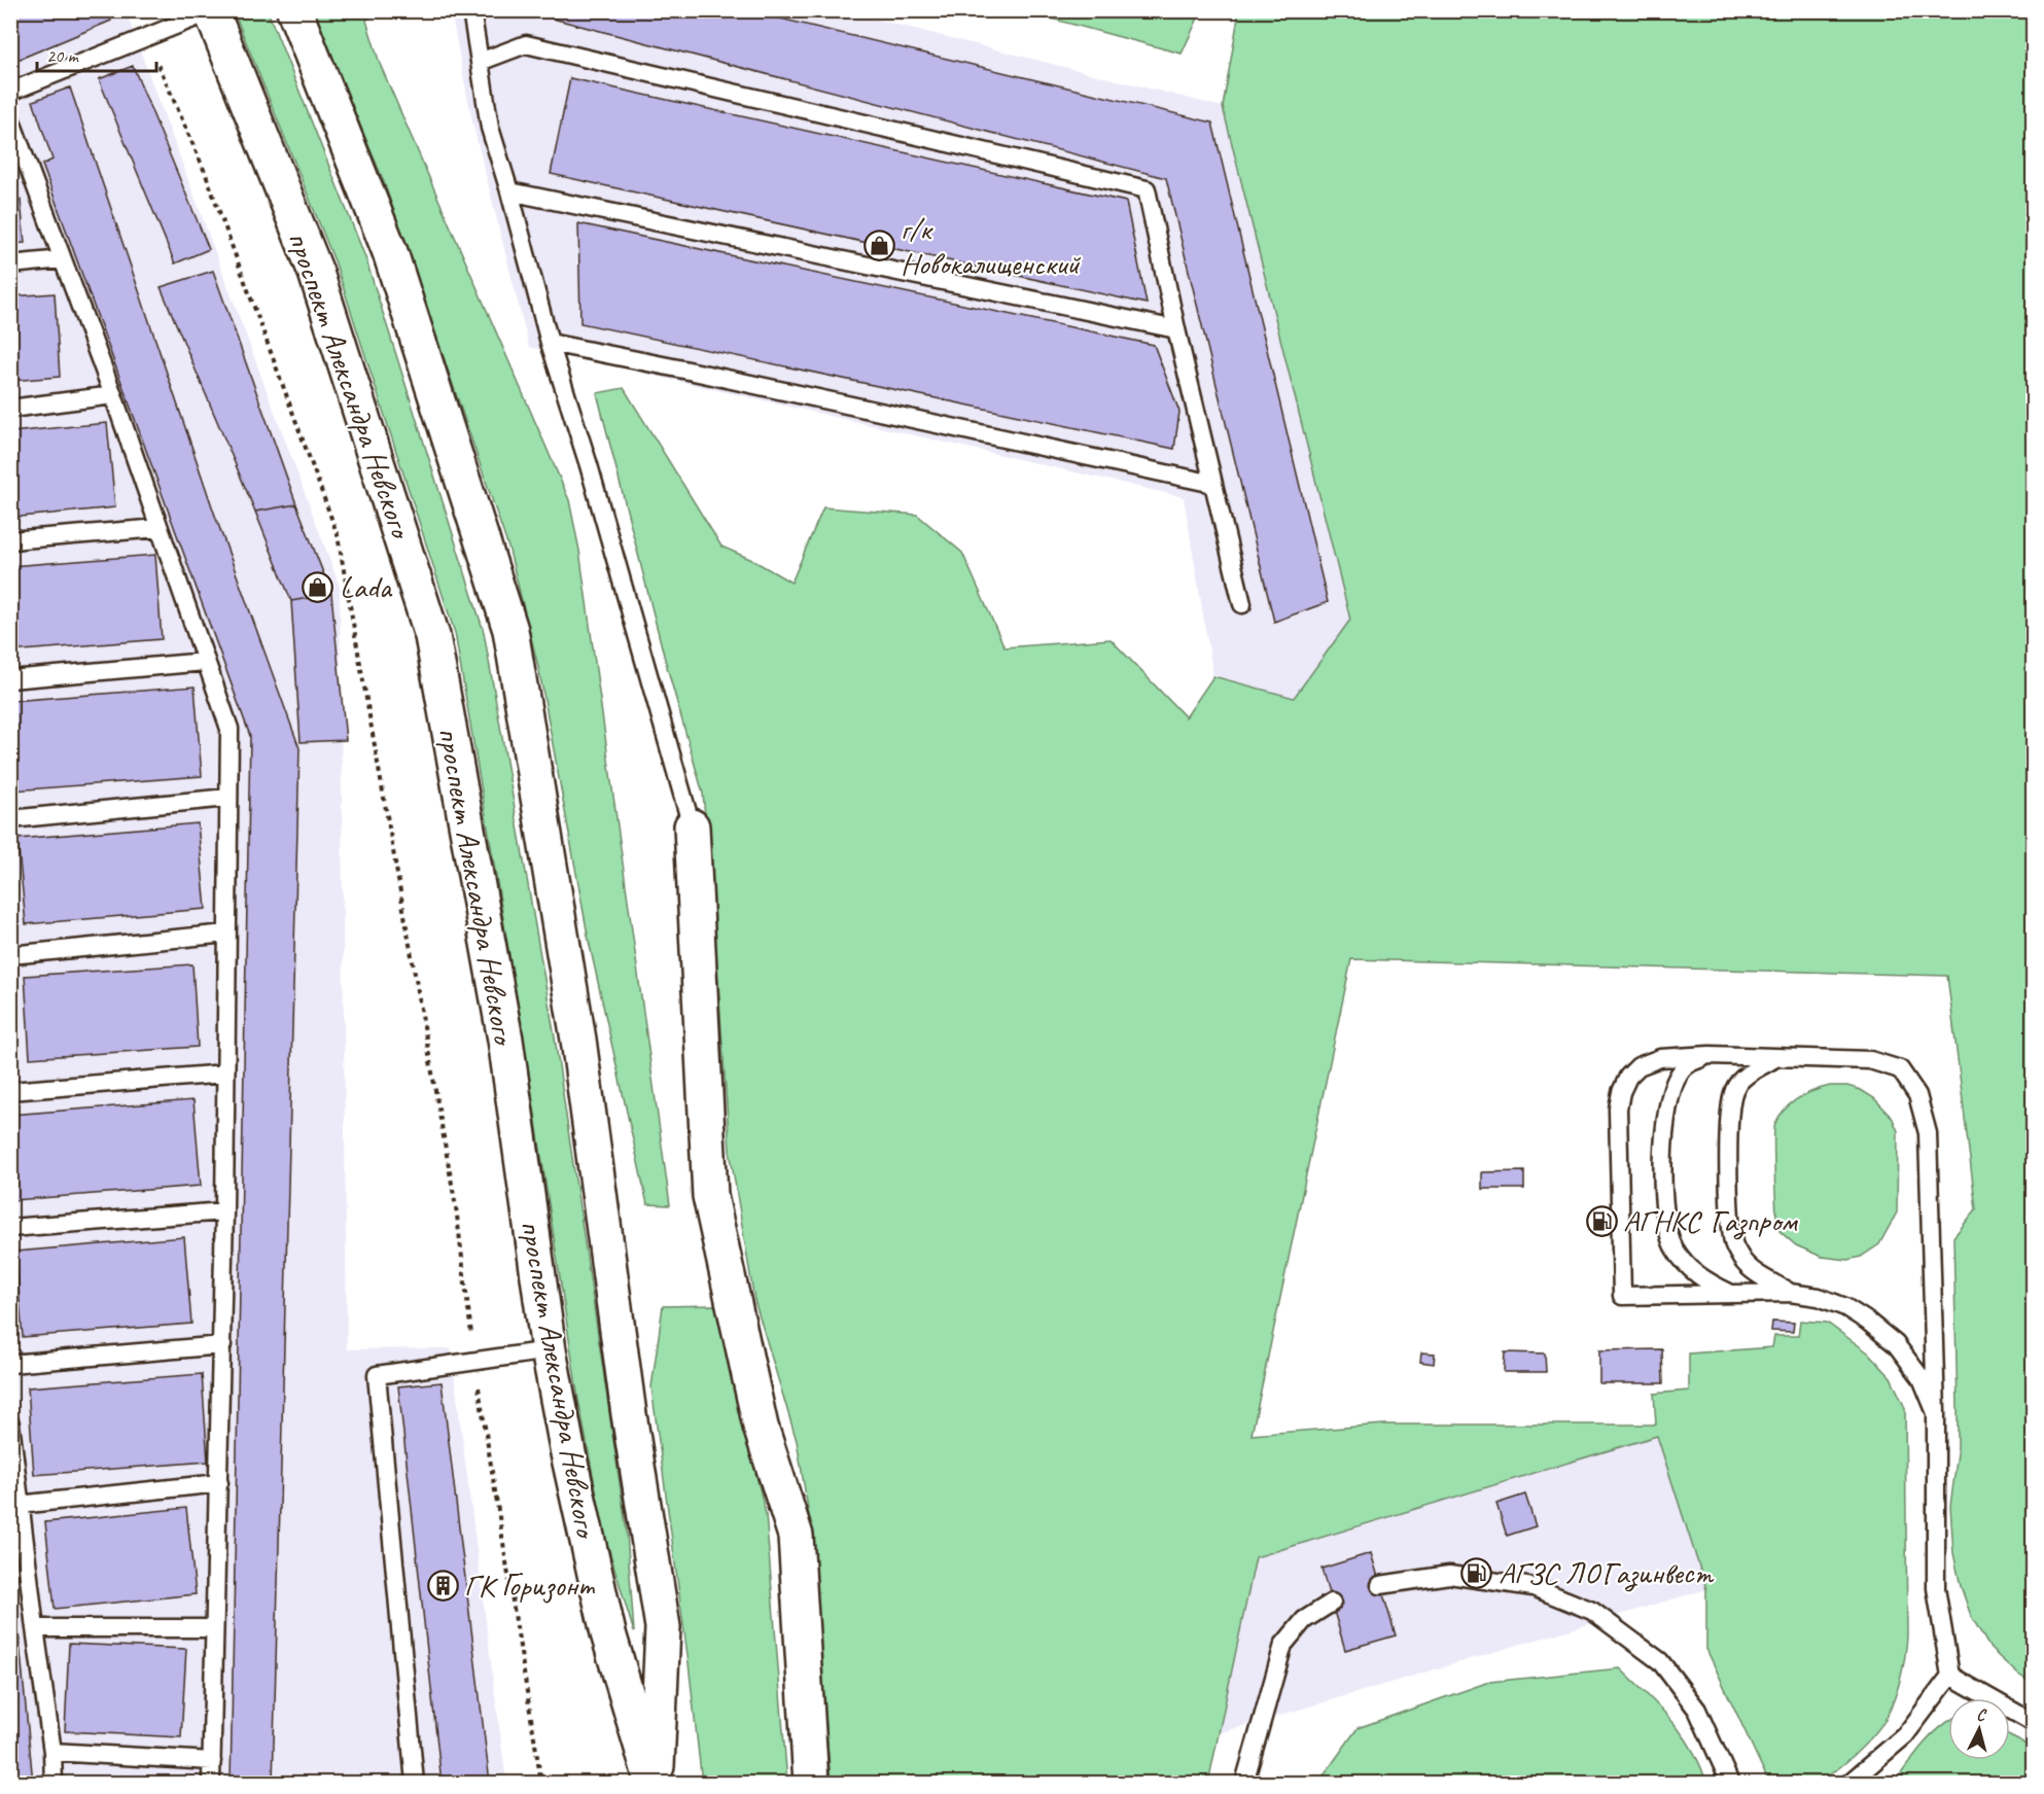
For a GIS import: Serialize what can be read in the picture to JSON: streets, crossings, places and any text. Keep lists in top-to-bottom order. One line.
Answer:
{"streets":{"main road":["проспект Александра Невского"]},"places":{"shop":["г/к Новокалищенский","Lada"],"fuel station":["АГНКС Газпром","АГЗС ЛОГазинвест"],"building":["ГК Горизонт"]},"scale_bar":"20 m","north":"top"}
